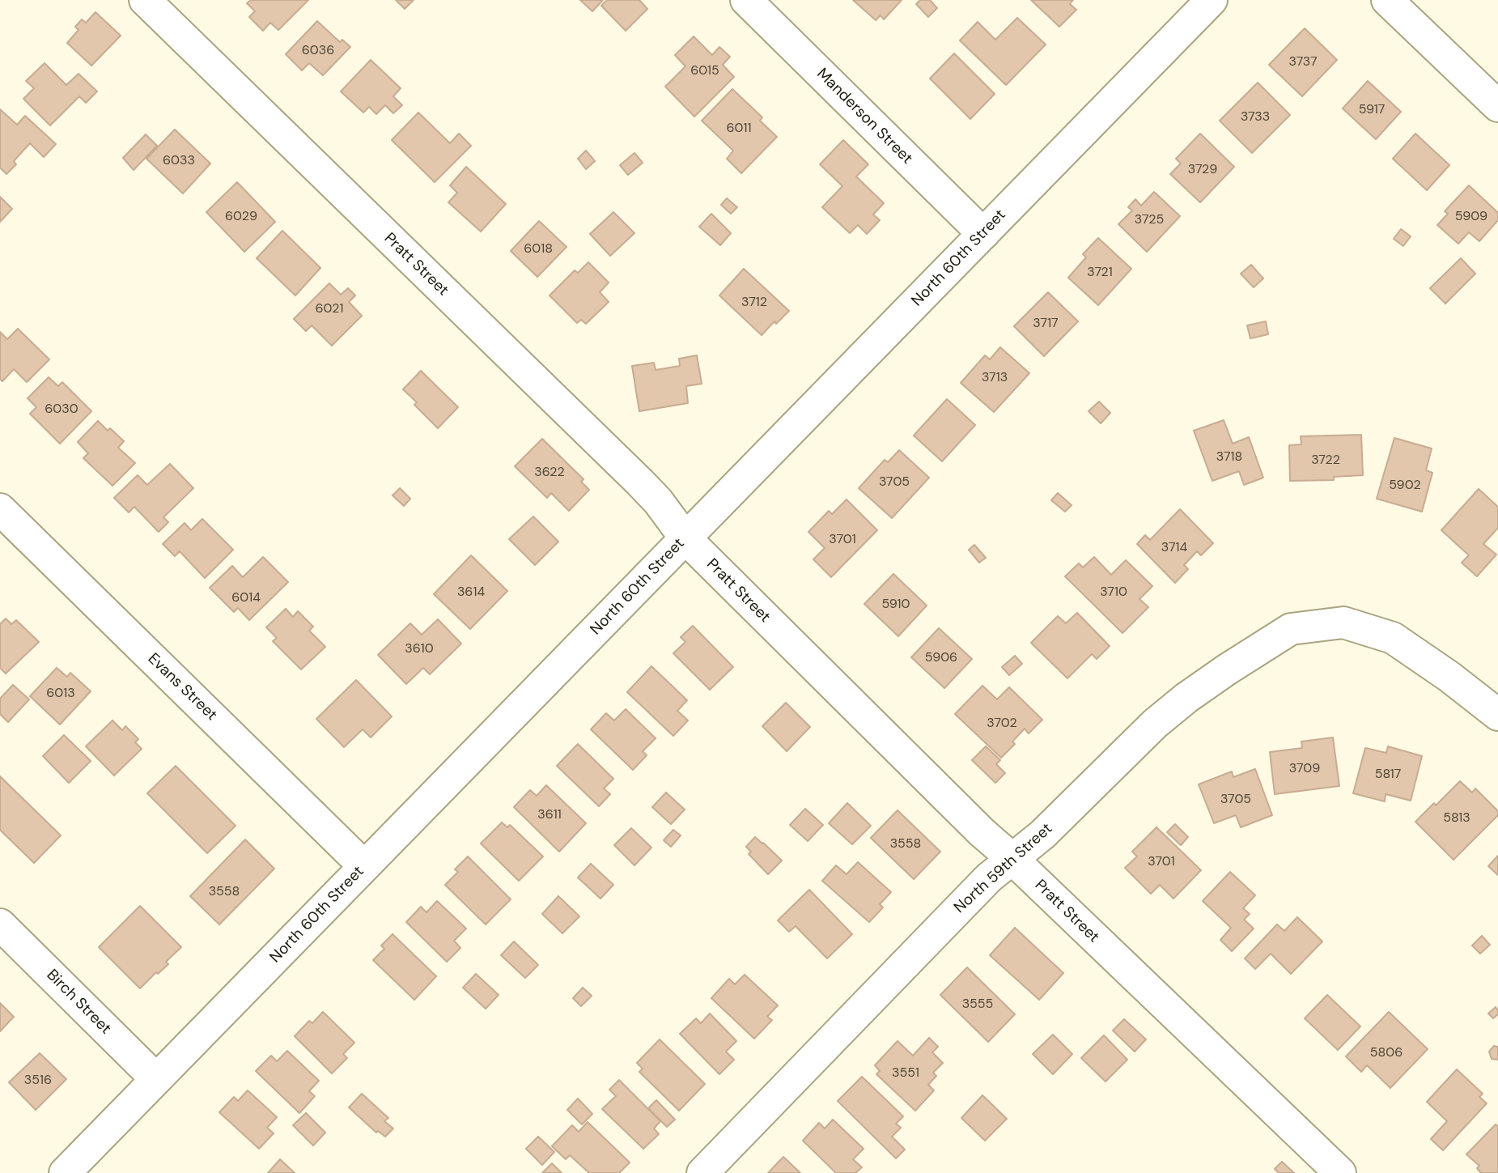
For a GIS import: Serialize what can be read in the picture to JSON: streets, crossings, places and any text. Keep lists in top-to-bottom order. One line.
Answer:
{"streets":{"street":["Manderson Street","North 60th Street","Pratt Street","Evans Street","North 59th Street","Birch Street"]},"crossings":[["Manderson Street","North 60th Street"],["North 60th Street","Pratt Street"],["North 60th Street","Evans Street"],["North 60th Street","Birch Street"],["Pratt Street","North 59th Street"]],"house_numbers":["6036","3737","6015","5917","3733","6011","6033","3729","6029","5909","3725","6018","3721","3712","6021","3717","3713","6030","3718","3722","3622","3705","5902","3701","3714","3614","3710","6014","5910","3610","5906","6013","3702","3709","5817","3705","3611","5813","3558","3701","3558","3555","5806","3551","3516"]}
